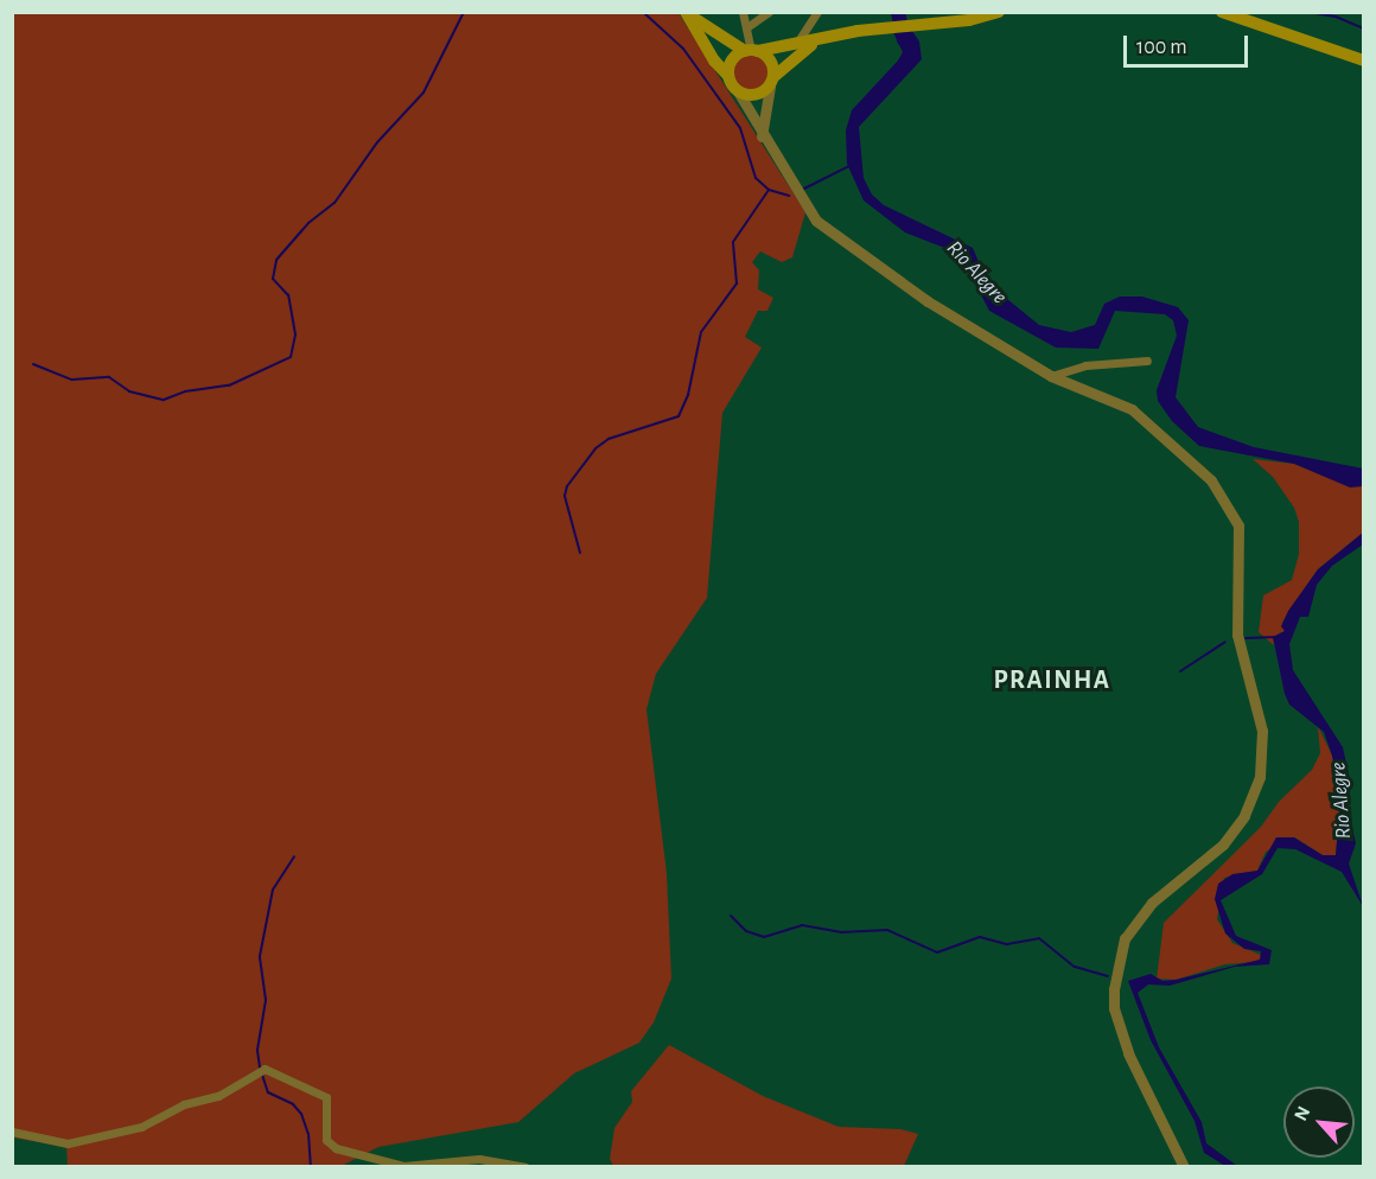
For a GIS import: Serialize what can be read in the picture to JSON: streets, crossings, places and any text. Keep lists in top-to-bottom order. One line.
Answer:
{"districts":["PRAINHA"],"water":["Rio Alegre"],"scale_bar":"100 m","north":"top left"}
